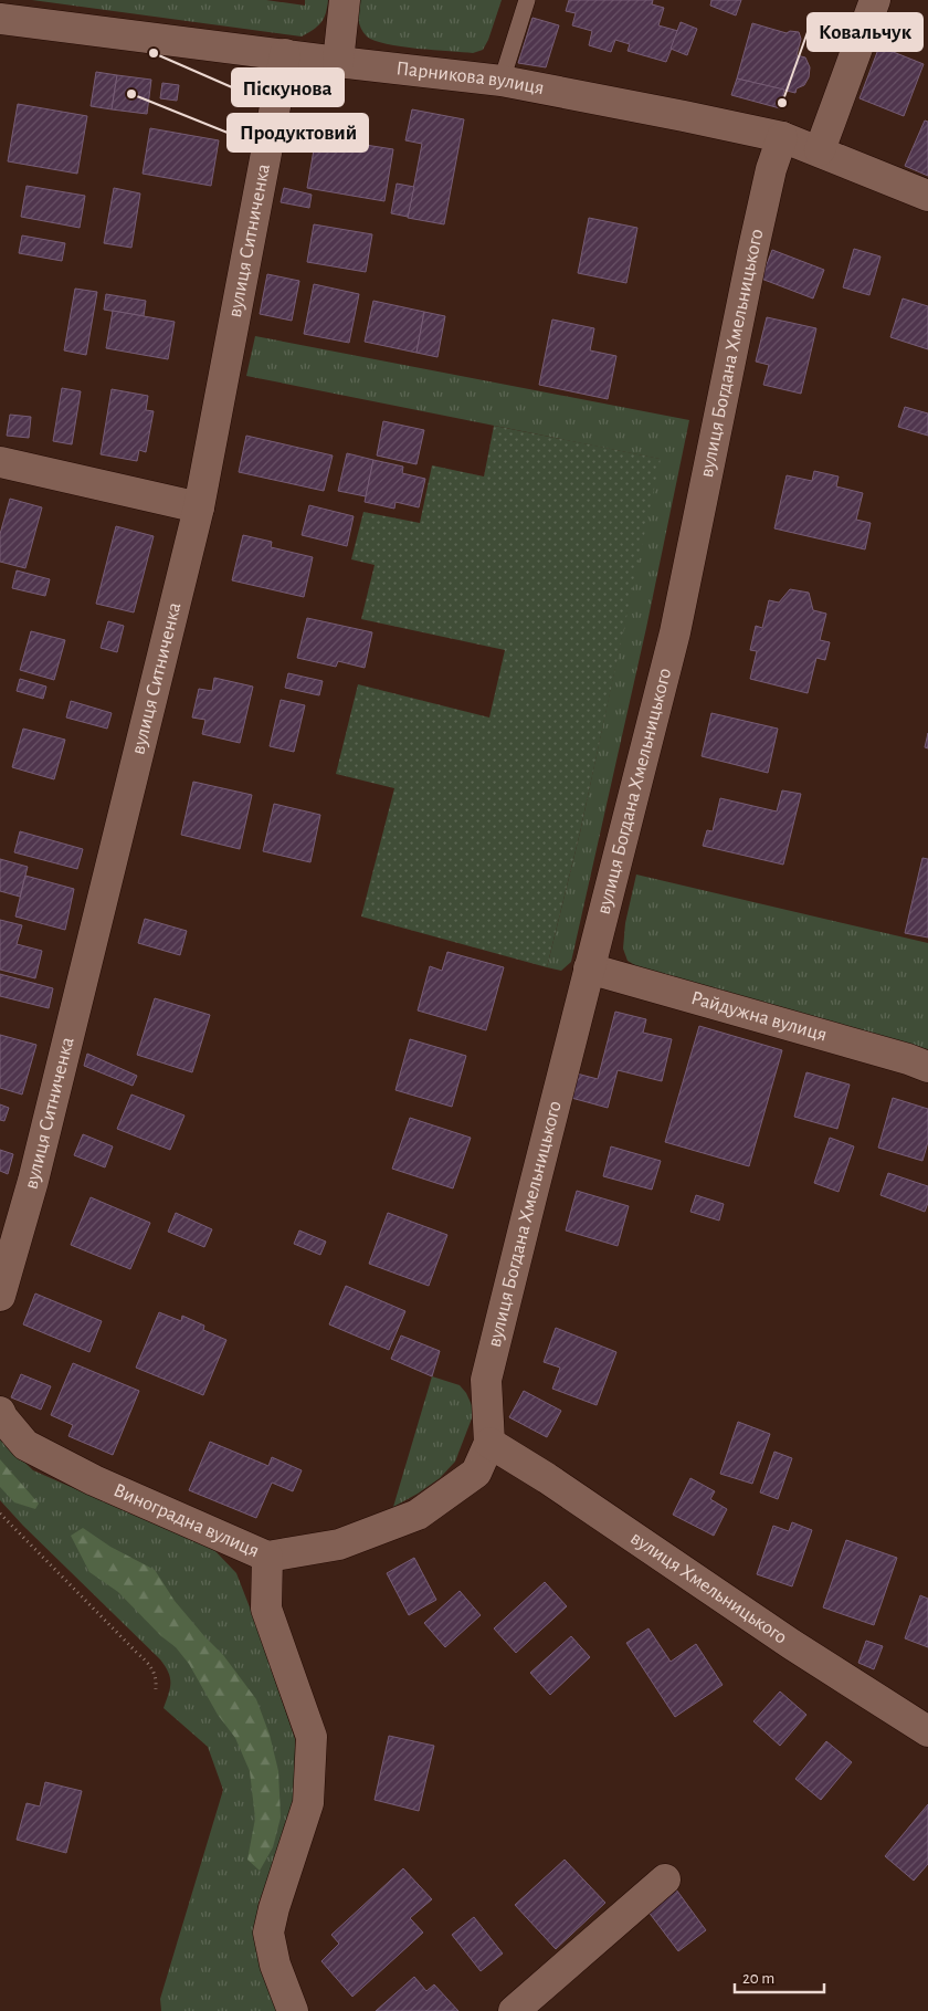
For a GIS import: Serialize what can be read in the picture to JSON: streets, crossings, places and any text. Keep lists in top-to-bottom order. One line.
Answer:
{"streets":{"street":["Парникова вулиця","вулиця Ситниченка","вулиця Богдана Хмельницького","Райдужна вулиця","Виноградна вулиця","вулиця Хмельницького"]},"crossings":[["Парникова вулиця","вулиця Ситниченка"],["Парникова вулиця","вулиця Богдана Хмельницького"],["вулиця Богдана Хмельницького","Райдужна вулиця"],["вулиця Богдана Хмельницького","Виноградна вулиця"],["вулиця Богдана Хмельницького","вулиця Хмельницького"],["Виноградна вулиця","вулиця Хмельницького"]],"places":["Піскунова","Продуктовий","Ковальчук"],"scale_bar":"20 m"}
